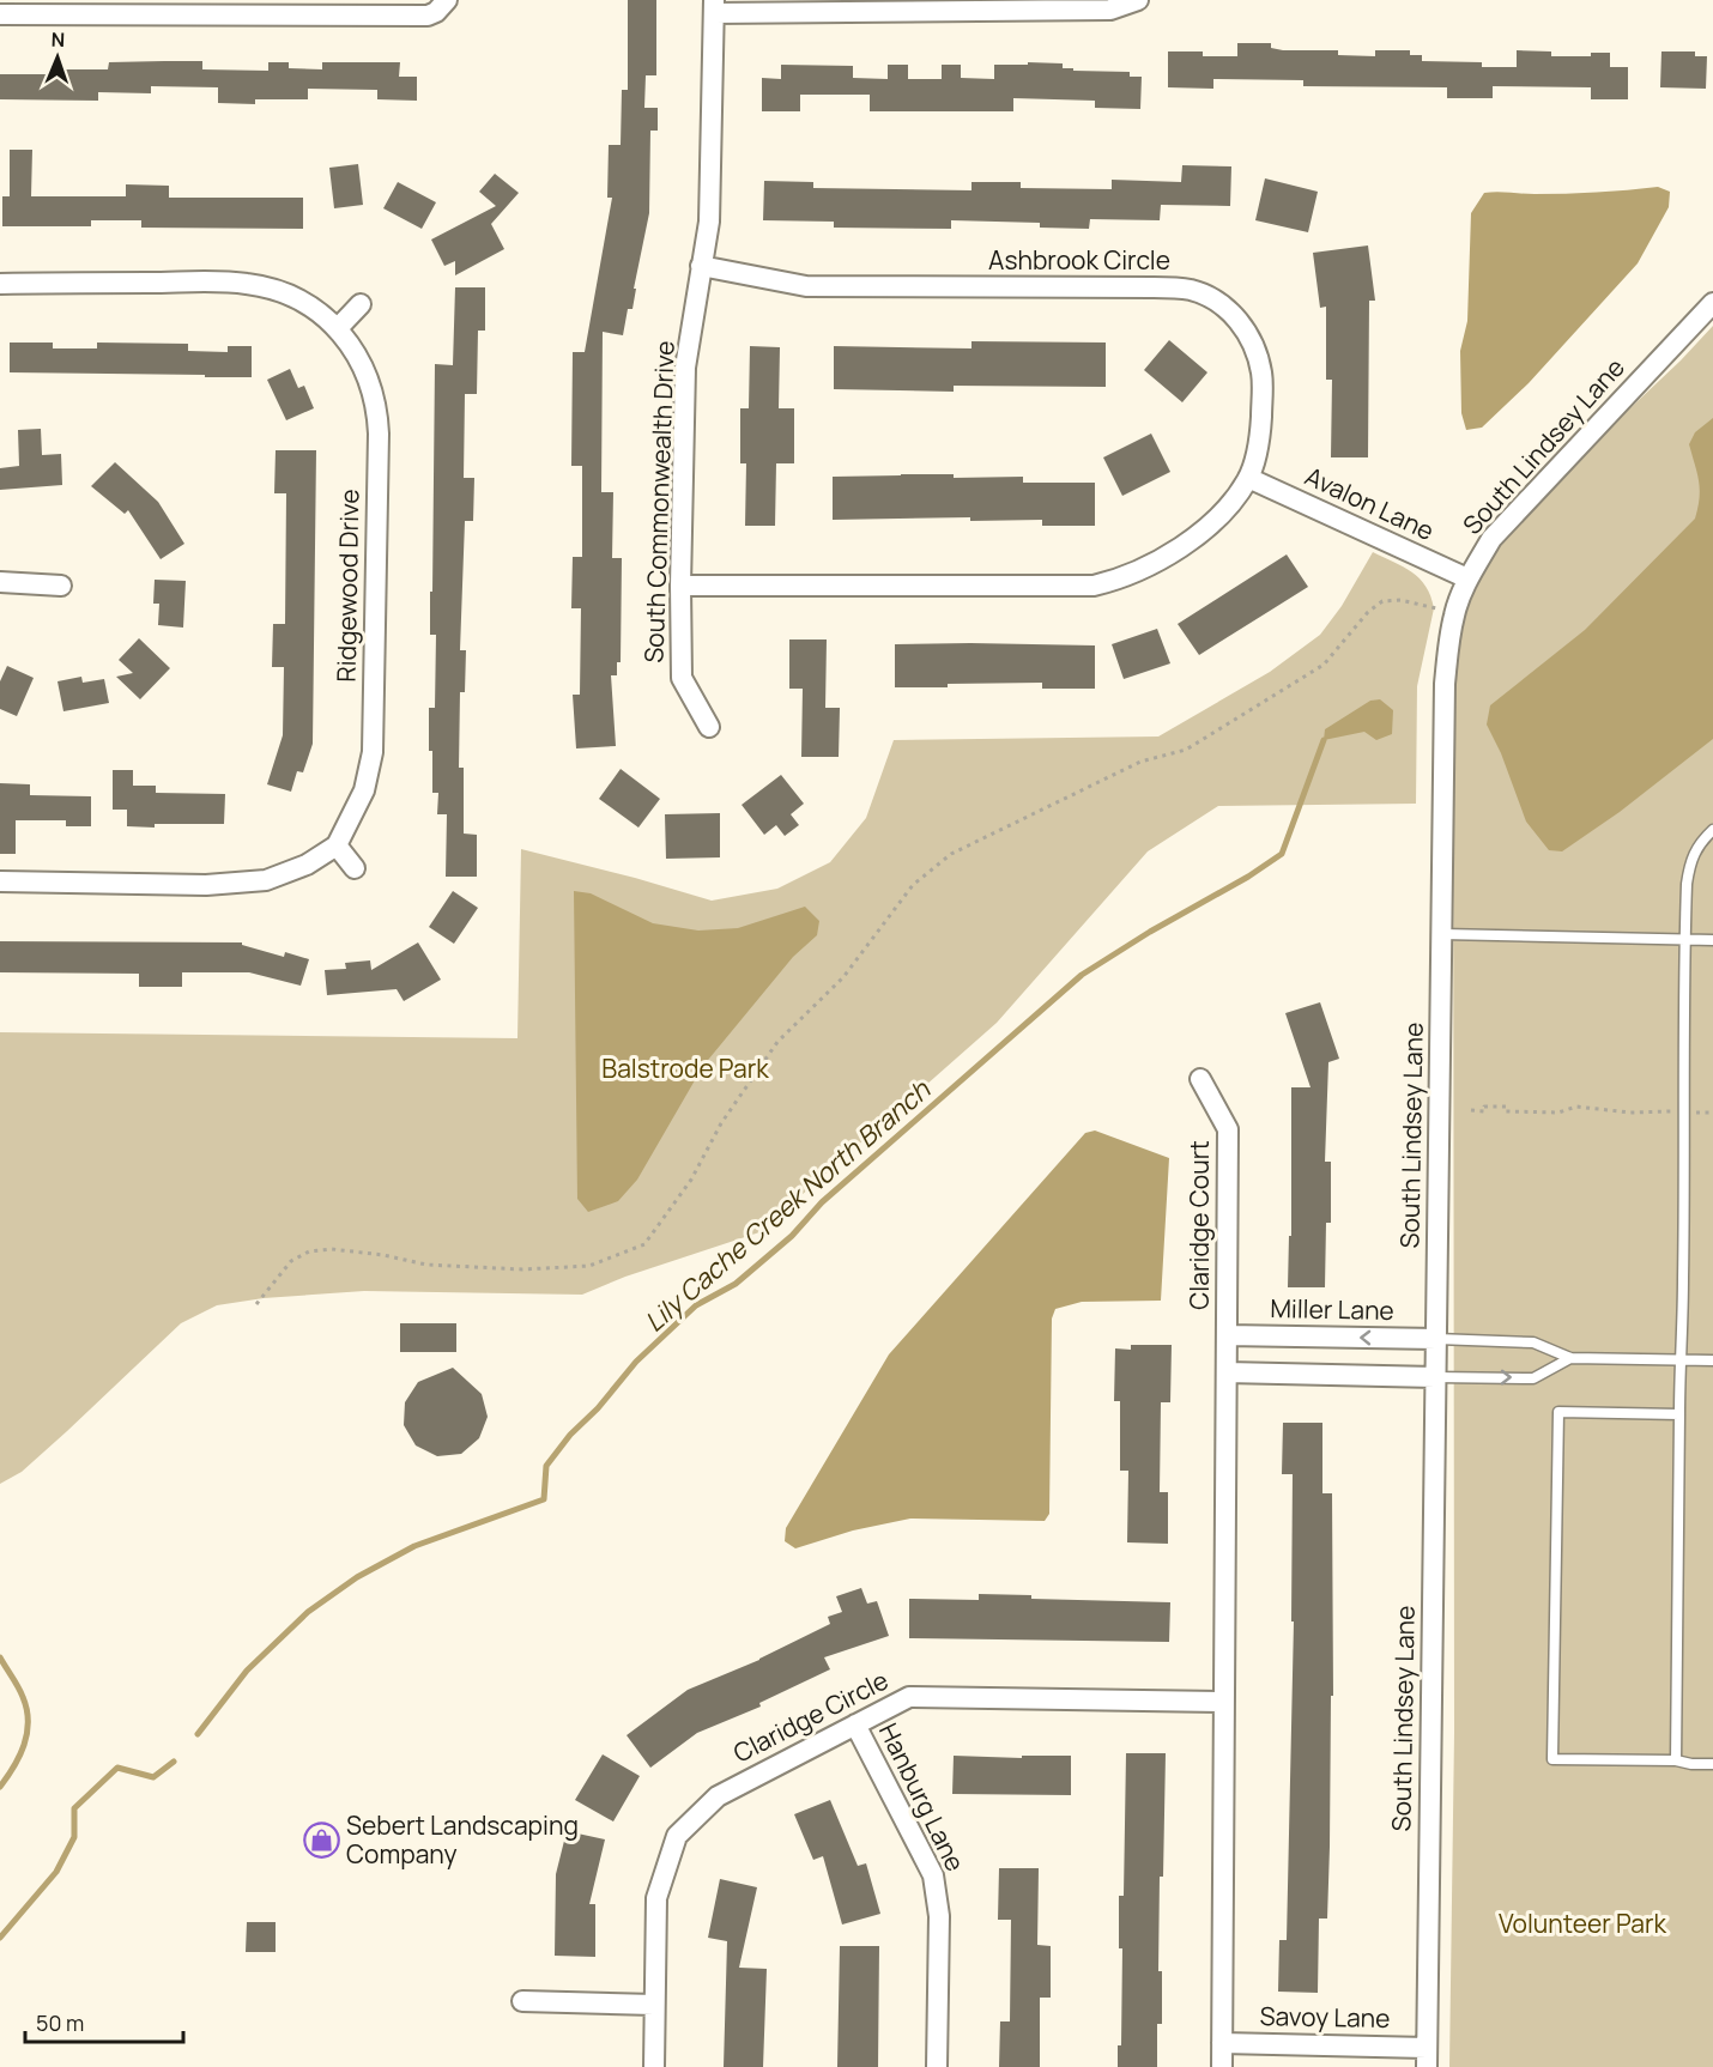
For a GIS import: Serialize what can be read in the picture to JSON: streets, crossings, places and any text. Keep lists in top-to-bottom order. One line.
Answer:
{"streets":{"street":["Ashbrook Circle","South Lindsey Lane","South Commonwealth Drive","Avalon Lane","Ridgewood Drive","Claridge Court","Miller Lane","Claridge Circle","Hanburg Lane","Savoy Lane"]},"crossings":[["Ashbrook Circle","South Commonwealth Drive"],["Ashbrook Circle","Avalon Lane"],["South Lindsey Lane","Avalon Lane"],["South Lindsey Lane","Miller Lane"],["South Lindsey Lane","Savoy Lane"],["Claridge Court","Miller Lane"],["Claridge Circle","Hanburg Lane"]],"water":["Lily Cache Creek North Branch"],"parks":["Balstrode Park","Volunteer Park"],"places":{"shop":["Sebert Landscaping Company"]},"scale_bar":"50 m","north":"top"}
